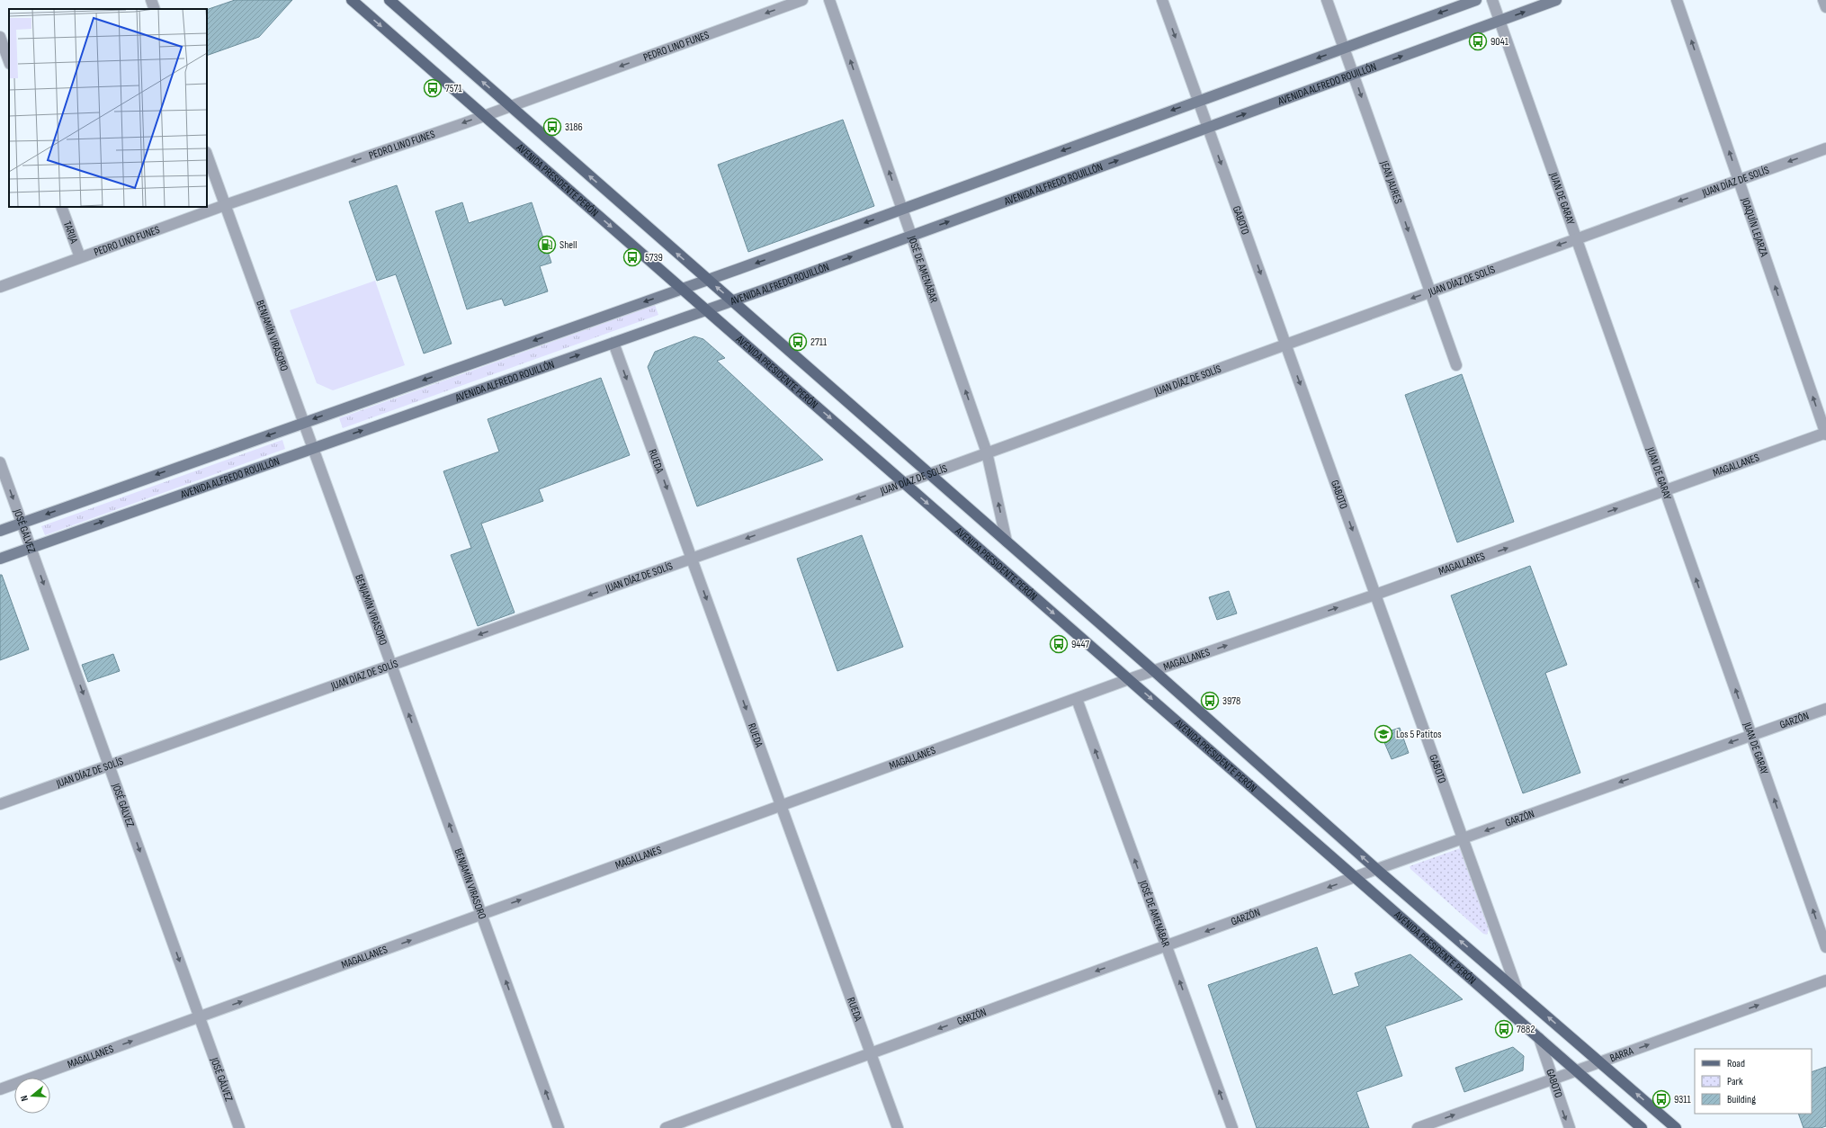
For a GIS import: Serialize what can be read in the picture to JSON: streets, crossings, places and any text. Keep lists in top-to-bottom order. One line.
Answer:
{"streets":{"main road":["AVENIDA PRESIDENTE PERÓN"],"street":["PEDRO LINO FUNES","AVENIDA ALFREDO ROUILLÓN","JUAN DÍAZ DE SOLÍS","JEAN JAURES","JUAN DE GARAY","GABOTO","JOAQUÍN LEJARZA","TARIJA","JOSÉ DE AMENÁBAR","BENJAMÍN VIRASORO","RUEDA","MAGALLANES","JOSÉ GÁLVEZ","GARZÓN","BARRA"]},"crossings":[["PEDRO LINO FUNES","AVENIDA PRESIDENTE PERÓN"],["PEDRO LINO FUNES","TARIJA"],["PEDRO LINO FUNES","BENJAMÍN VIRASORO"],["AVENIDA ALFREDO ROUILLÓN","AVENIDA PRESIDENTE PERÓN"],["AVENIDA ALFREDO ROUILLÓN","JEAN JAURES"],["AVENIDA ALFREDO ROUILLÓN","JUAN DE GARAY"],["AVENIDA ALFREDO ROUILLÓN","GABOTO"],["AVENIDA ALFREDO ROUILLÓN","JOSÉ DE AMENÁBAR"],["AVENIDA ALFREDO ROUILLÓN","BENJAMÍN VIRASORO"],["AVENIDA ALFREDO ROUILLÓN","RUEDA"],["AVENIDA ALFREDO ROUILLÓN","JOSÉ GÁLVEZ"],["AVENIDA PRESIDENTE PERÓN","JUAN DÍAZ DE SOLÍS"],["AVENIDA PRESIDENTE PERÓN","GABOTO"],["AVENIDA PRESIDENTE PERÓN","JOSÉ DE AMENÁBAR"],["AVENIDA PRESIDENTE PERÓN","MAGALLANES"],["AVENIDA PRESIDENTE PERÓN","GARZÓN"],["AVENIDA PRESIDENTE PERÓN","BARRA"],["JUAN DÍAZ DE SOLÍS","JEAN JAURES"],["JUAN DÍAZ DE SOLÍS","JUAN DE GARAY"],["JUAN DÍAZ DE SOLÍS","GABOTO"],["JUAN DÍAZ DE SOLÍS","JOAQUÍN LEJARZA"],["JUAN DÍAZ DE SOLÍS","JOSÉ DE AMENÁBAR"],["JUAN DÍAZ DE SOLÍS","BENJAMÍN VIRASORO"],["JUAN DÍAZ DE SOLÍS","RUEDA"],["JUAN DÍAZ DE SOLÍS","JOSÉ GÁLVEZ"],["JUAN DE GARAY","MAGALLANES"],["JUAN DE GARAY","GARZÓN"],["GABOTO","MAGALLANES"],["GABOTO","GARZÓN"],["GABOTO","BARRA"],["JOAQUÍN LEJARZA","MAGALLANES"],["JOSÉ DE AMENÁBAR","MAGALLANES"],["JOSÉ DE AMENÁBAR","GARZÓN"],["BENJAMÍN VIRASORO","MAGALLANES"],["RUEDA","MAGALLANES"],["RUEDA","GARZÓN"],["MAGALLANES","JOSÉ GÁLVEZ"]],"one_way":["PEDRO LINO FUNES","JUAN DÍAZ DE SOLÍS","JEAN JAURES","JUAN DE GARAY","GABOTO","JOAQUÍN LEJARZA","JOSÉ DE AMENÁBAR","BENJAMÍN VIRASORO","RUEDA","MAGALLANES","JOSÉ GÁLVEZ","GARZÓN","BARRA"],"places":{"bus stop":["9041","7571","3186","5739","2711","9447","3978","7882","9311"],"fuel station":["Shell"],"school or university":["Los 5 Patitos"]},"legend":["Road","Park","Building"],"north":"left"}
